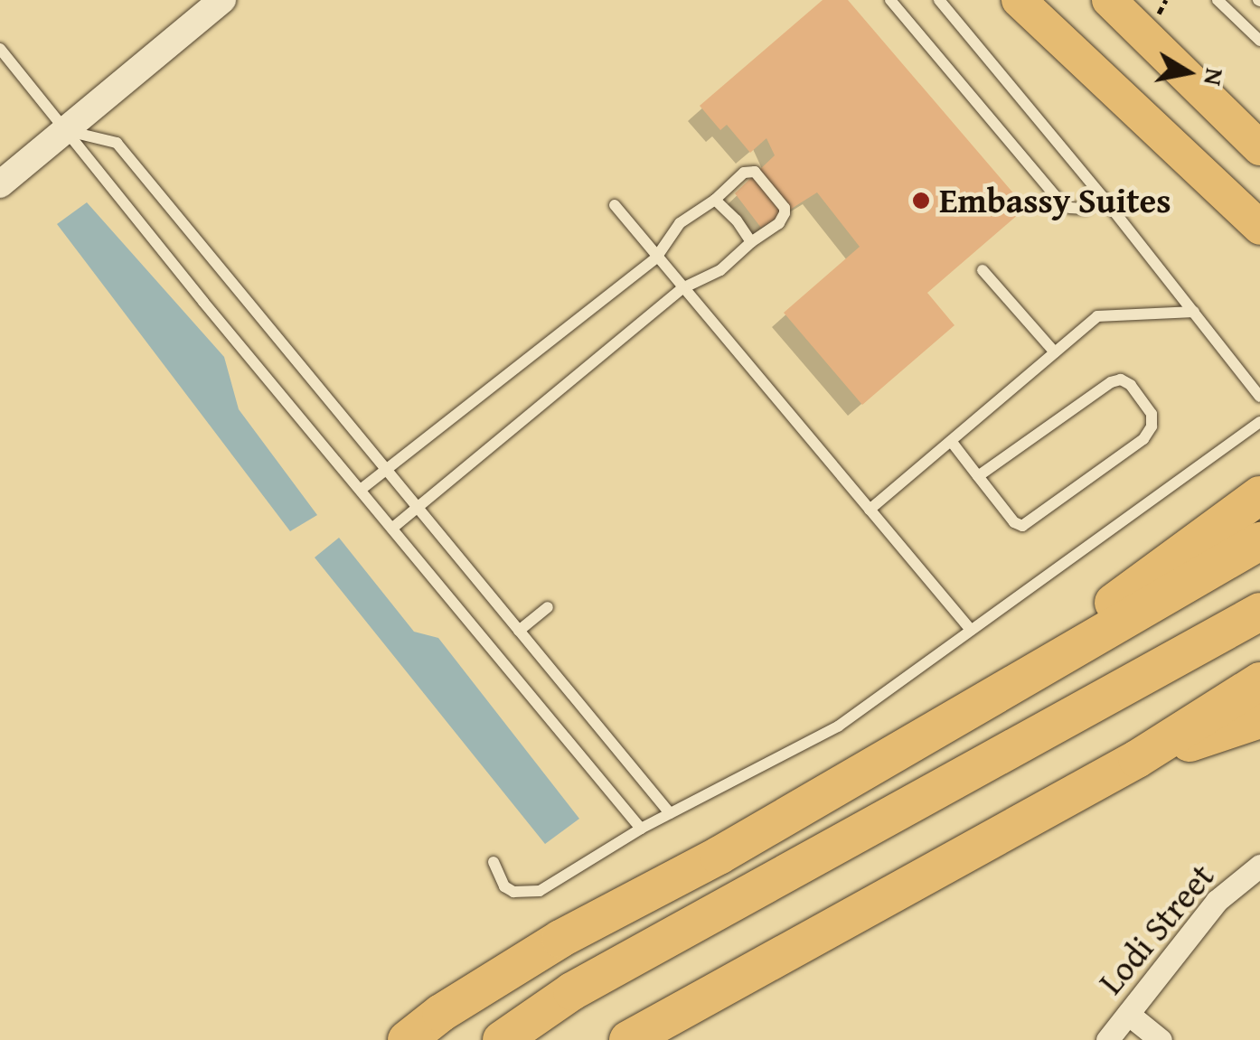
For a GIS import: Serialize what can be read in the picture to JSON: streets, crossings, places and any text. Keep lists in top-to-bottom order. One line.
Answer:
{"streets":{"street":["Lodi Street"]},"places":["Embassy Suites"],"north":"right"}
